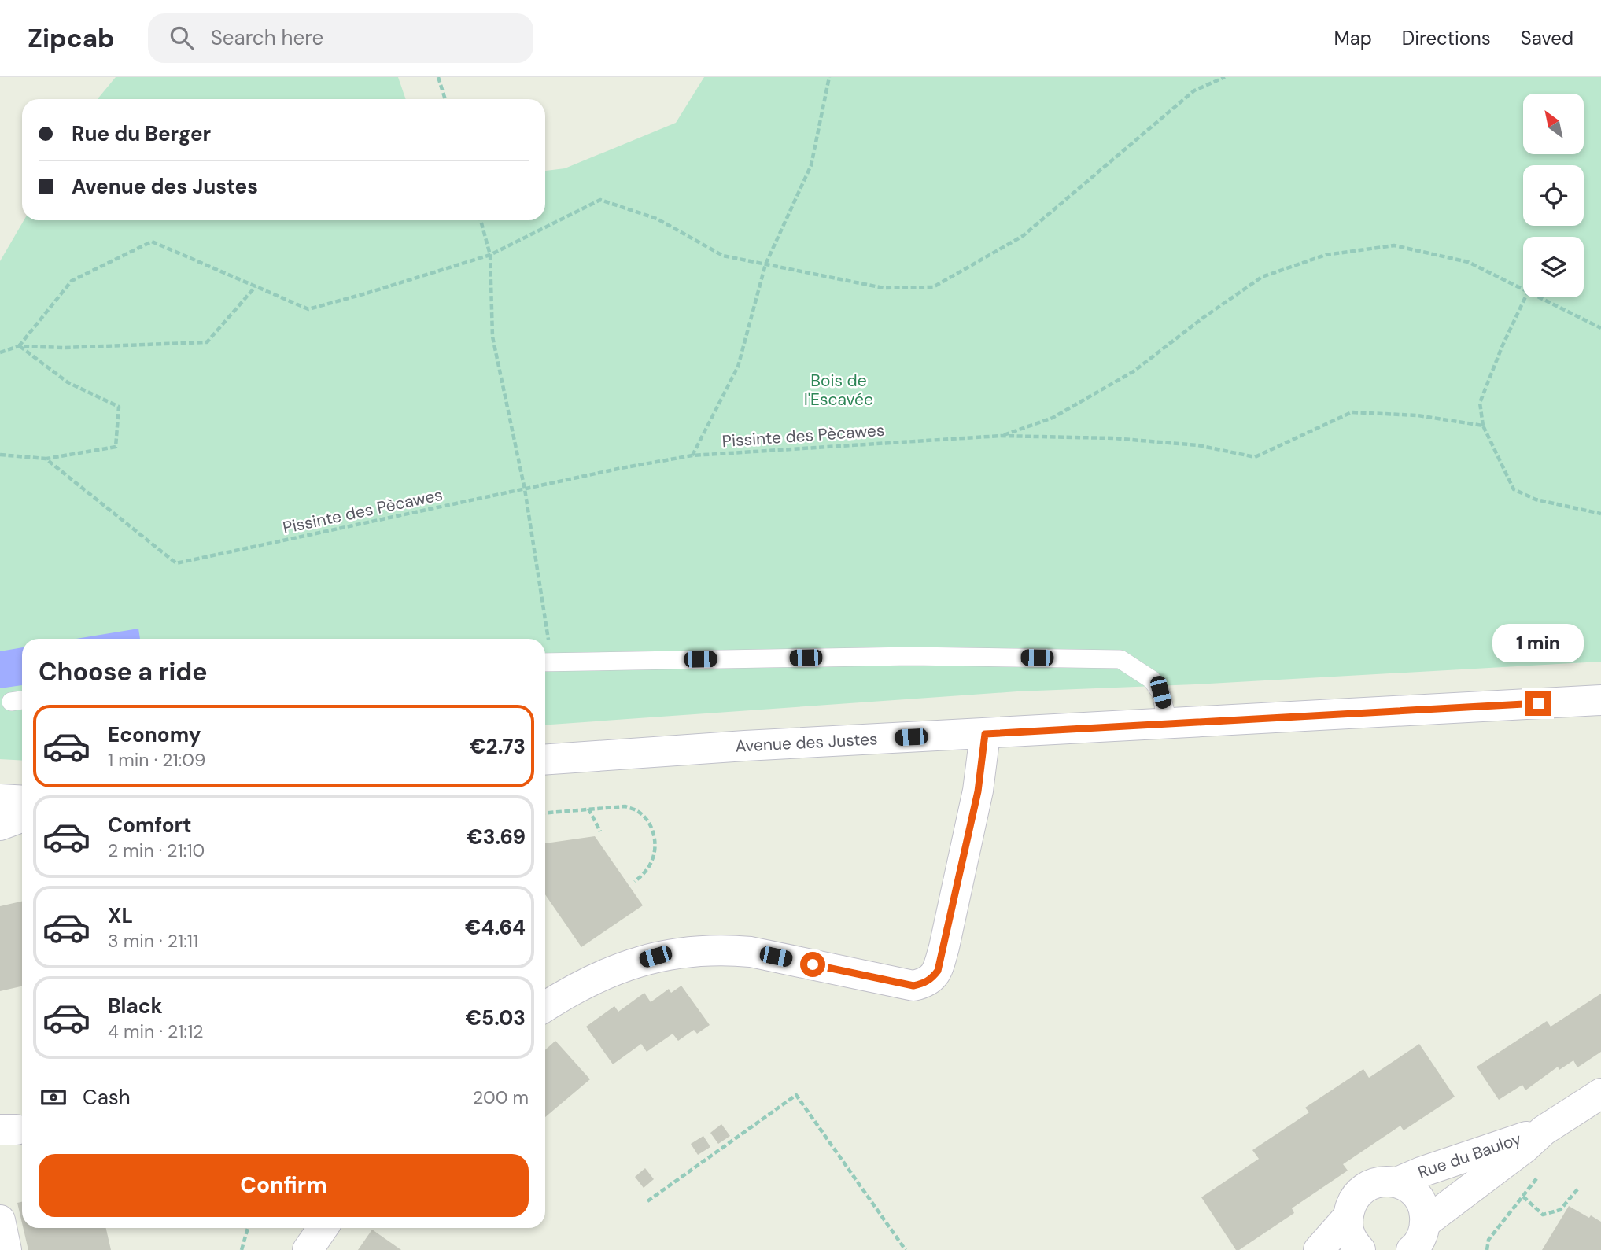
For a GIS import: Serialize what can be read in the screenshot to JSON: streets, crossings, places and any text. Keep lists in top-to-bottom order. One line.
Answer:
{"streets":{"street":["Avenue des Justes","Rue du Bauloy"],"path":["Pissinte des Pècawes"]},"parks":["Bois de l'Escavée"],"north":"top left","page":{"header":"Zipcab","search":"Search here","nav":["Map","Directions","Saved"],"banner":["Rue du Berger","Avenue des Justes"],"bubble":"1 min","heading":"Choose a ride","list":[{"name":"Economy","note":"1 min · 21:09","value":"€2.73"},{"name":"Comfort","note":"2 min · 21:10","value":"€3.69"},{"name":"XL","note":"3 min · 21:11","value":"€4.64"},{"name":"Black","note":"4 min · 21:12","value":"€5.03"}],"pay":["Cash","200 m"],"buttons":"Confirm"}}
